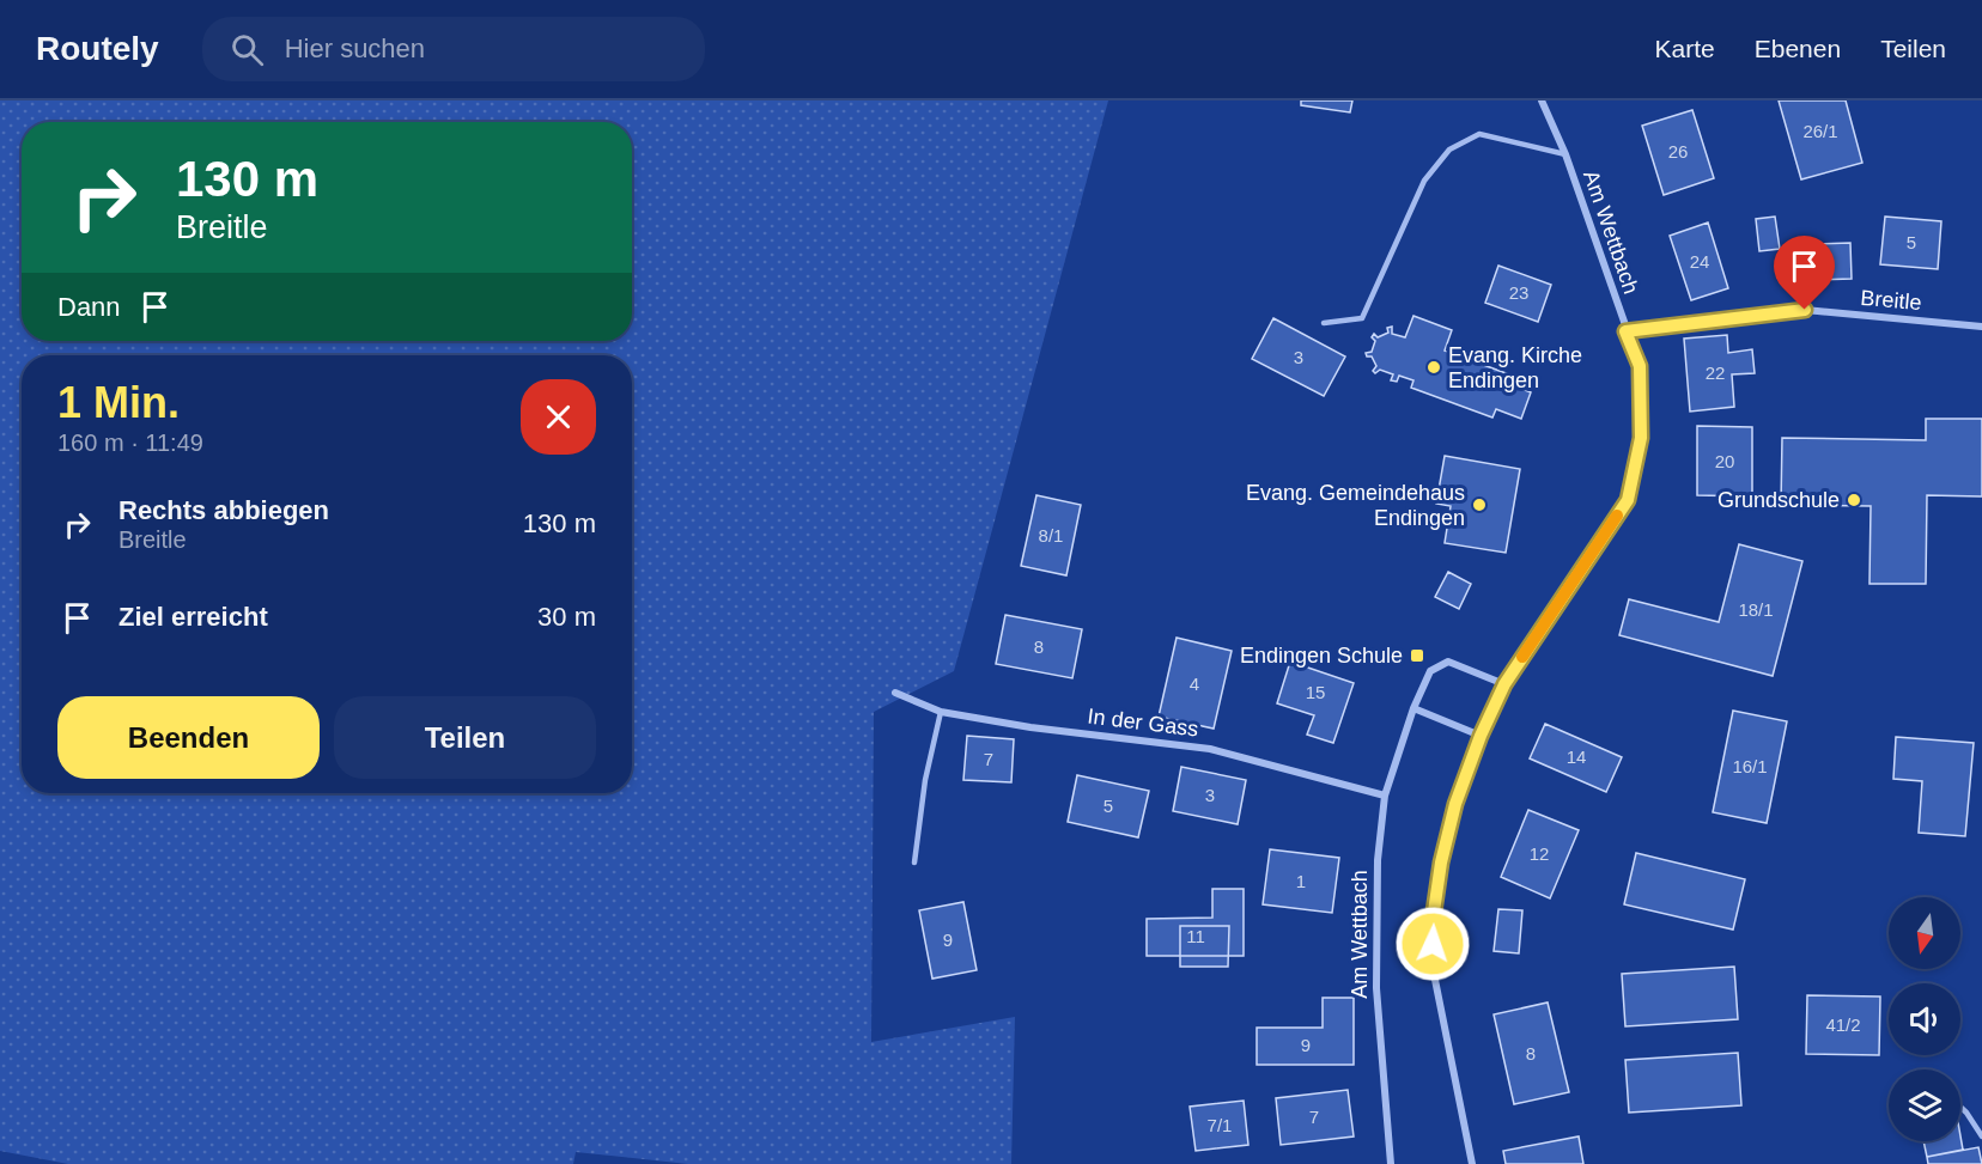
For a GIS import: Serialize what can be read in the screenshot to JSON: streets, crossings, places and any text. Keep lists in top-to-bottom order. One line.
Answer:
{"streets":{"street":["Am Wettbach","Breitle","In der Gass"]},"crossings":[["Am Wettbach","Breitle"],["Am Wettbach","In der Gass"]],"places":{"other":["Evang. Kirche Endingen","Grundschule","Evang. Gemeindehaus Endingen"],"transit":["Endingen Schule"]},"house_numbers":["26/1","26","5","24","23","3","22","20","8/1","18/1","8","4","15","14","7","16/1","3","5","12","1","11","9","41/2","9","8","7","7/1"],"north":"bottom","page":{"header":"Routely","search":"Hier suchen","nav":["Karte","Ebenen","Teilen"],"turn":["130 m","Breitle"],"then":"Dann","heading":["1 Min.","160 m · 11:49"],"list":[{"name":"Rechts abbiegen","note":"Breitle","value":"130 m"},{"name":"Ziel erreicht","value":"30 m"}],"buttons":["Beenden","Teilen"]}}
